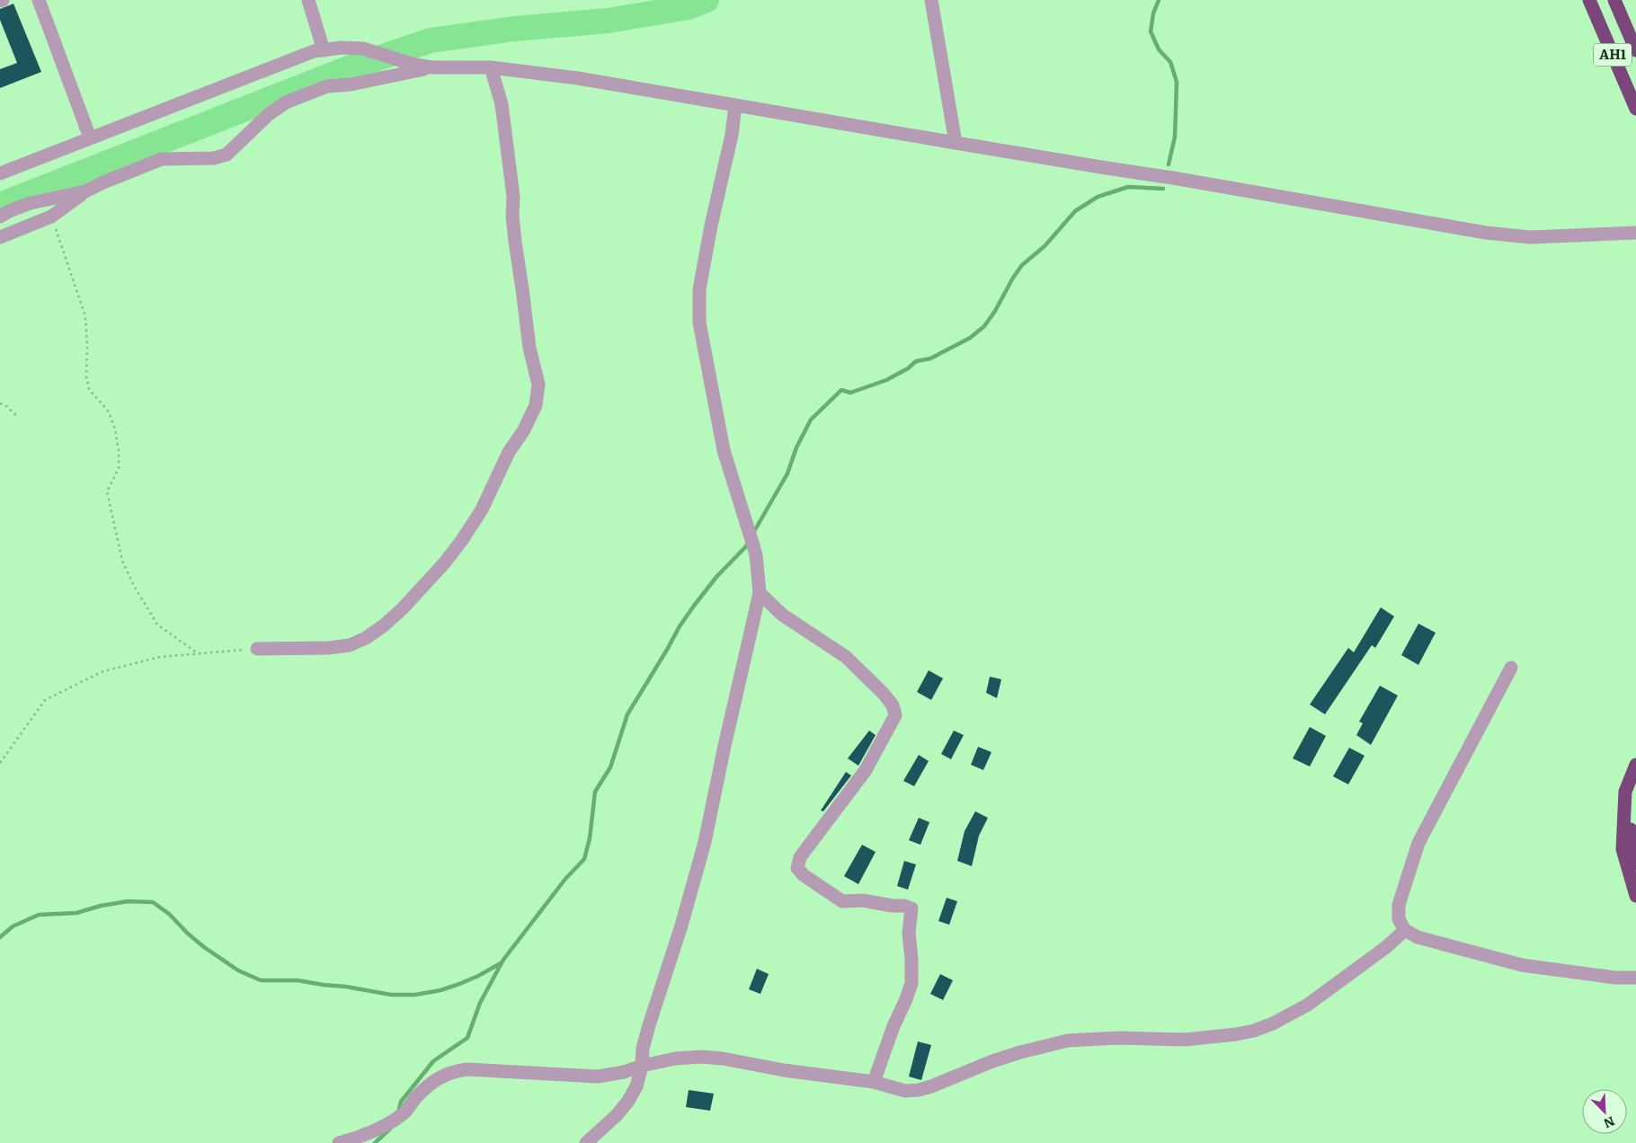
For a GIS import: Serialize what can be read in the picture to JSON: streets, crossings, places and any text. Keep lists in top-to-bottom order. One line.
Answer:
{"streets":{"highway":["AH1"]},"north":"bottom right"}
